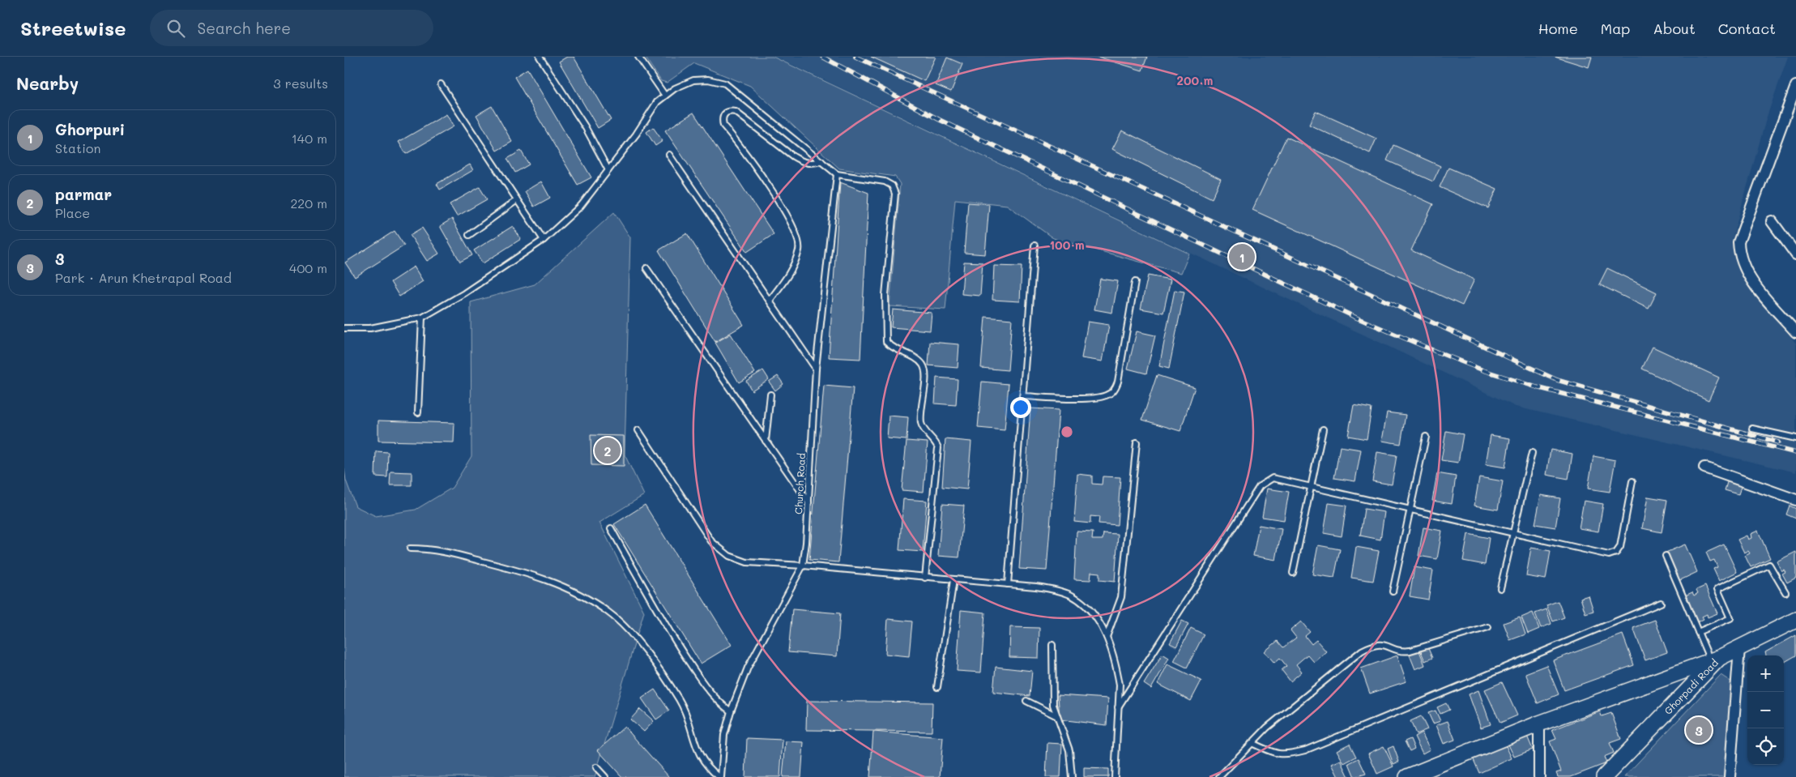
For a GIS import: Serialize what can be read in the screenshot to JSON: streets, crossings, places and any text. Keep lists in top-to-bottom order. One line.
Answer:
{"streets":{"main road":["Ghorpadi Road"],"lane":["Church Road"]},"page":{"header":"Streetwise","search":"Search here","nav":["Home","Map","About","Contact"],"heading":["Nearby","3 results"],"list":[{"mark":"1","name":"Ghorpuri","note":"Station","value":"140 m"},{"mark":"2","name":"parmar","note":"Place","value":"220 m"},{"mark":"3","name":"3","note":"Park · Arun Khetrapal Road","value":"400 m"}],"pins":["1","2","3"],"map_buttons":["+","−"]},"rings":["200 m","100 m"]}
